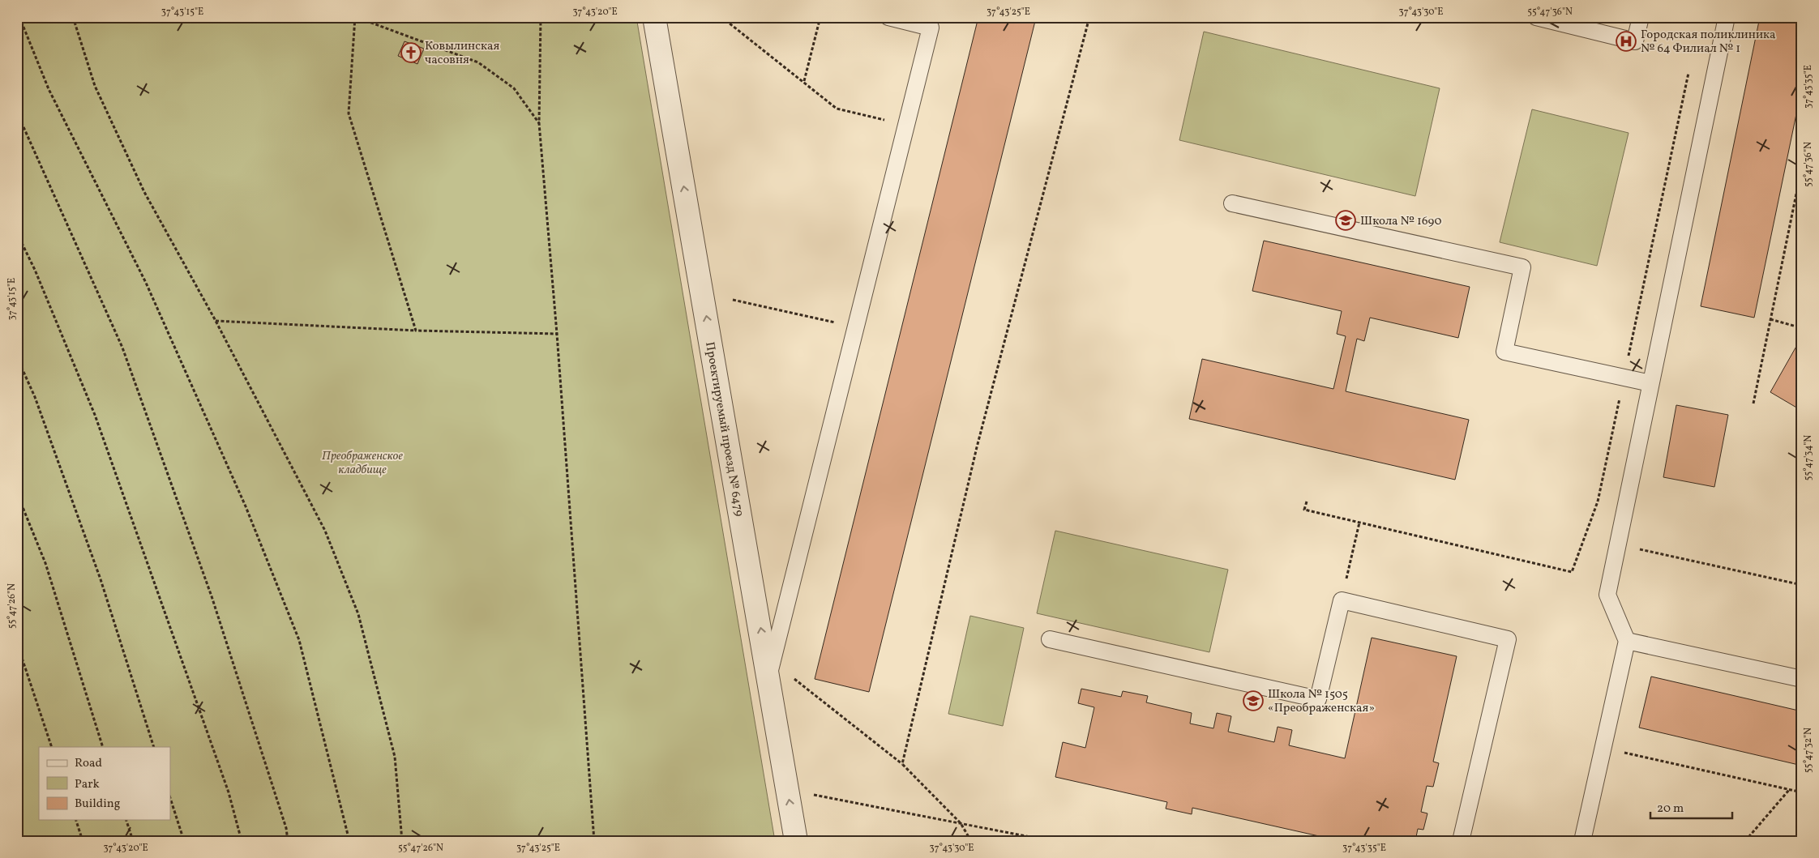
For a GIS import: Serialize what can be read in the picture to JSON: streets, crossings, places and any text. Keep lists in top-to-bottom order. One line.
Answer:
{"streets":{"street":["Проектируемый проезд № 6479"]},"one_way":["Проектируемый проезд № 6479"],"parks":["Преображенское кладбище"],"places":{"hospital":["Городская поликлиника № 64 Филиал № 1"],"church":["Ковылинская часовня"],"school or university":["Школа № 1690","Школа № 1505 «Преображенская»"]},"legend":["Road","Park","Building"],"scale_bar":"20 m","coordinates":["37°43'15\"E","37°43'20\"E","37°43'25\"E","37°43'30\"E","55°47'36\"N","37°43'35\"E","55°47'34\"N","55°47'26\"N","55°47'32\"N"]}
